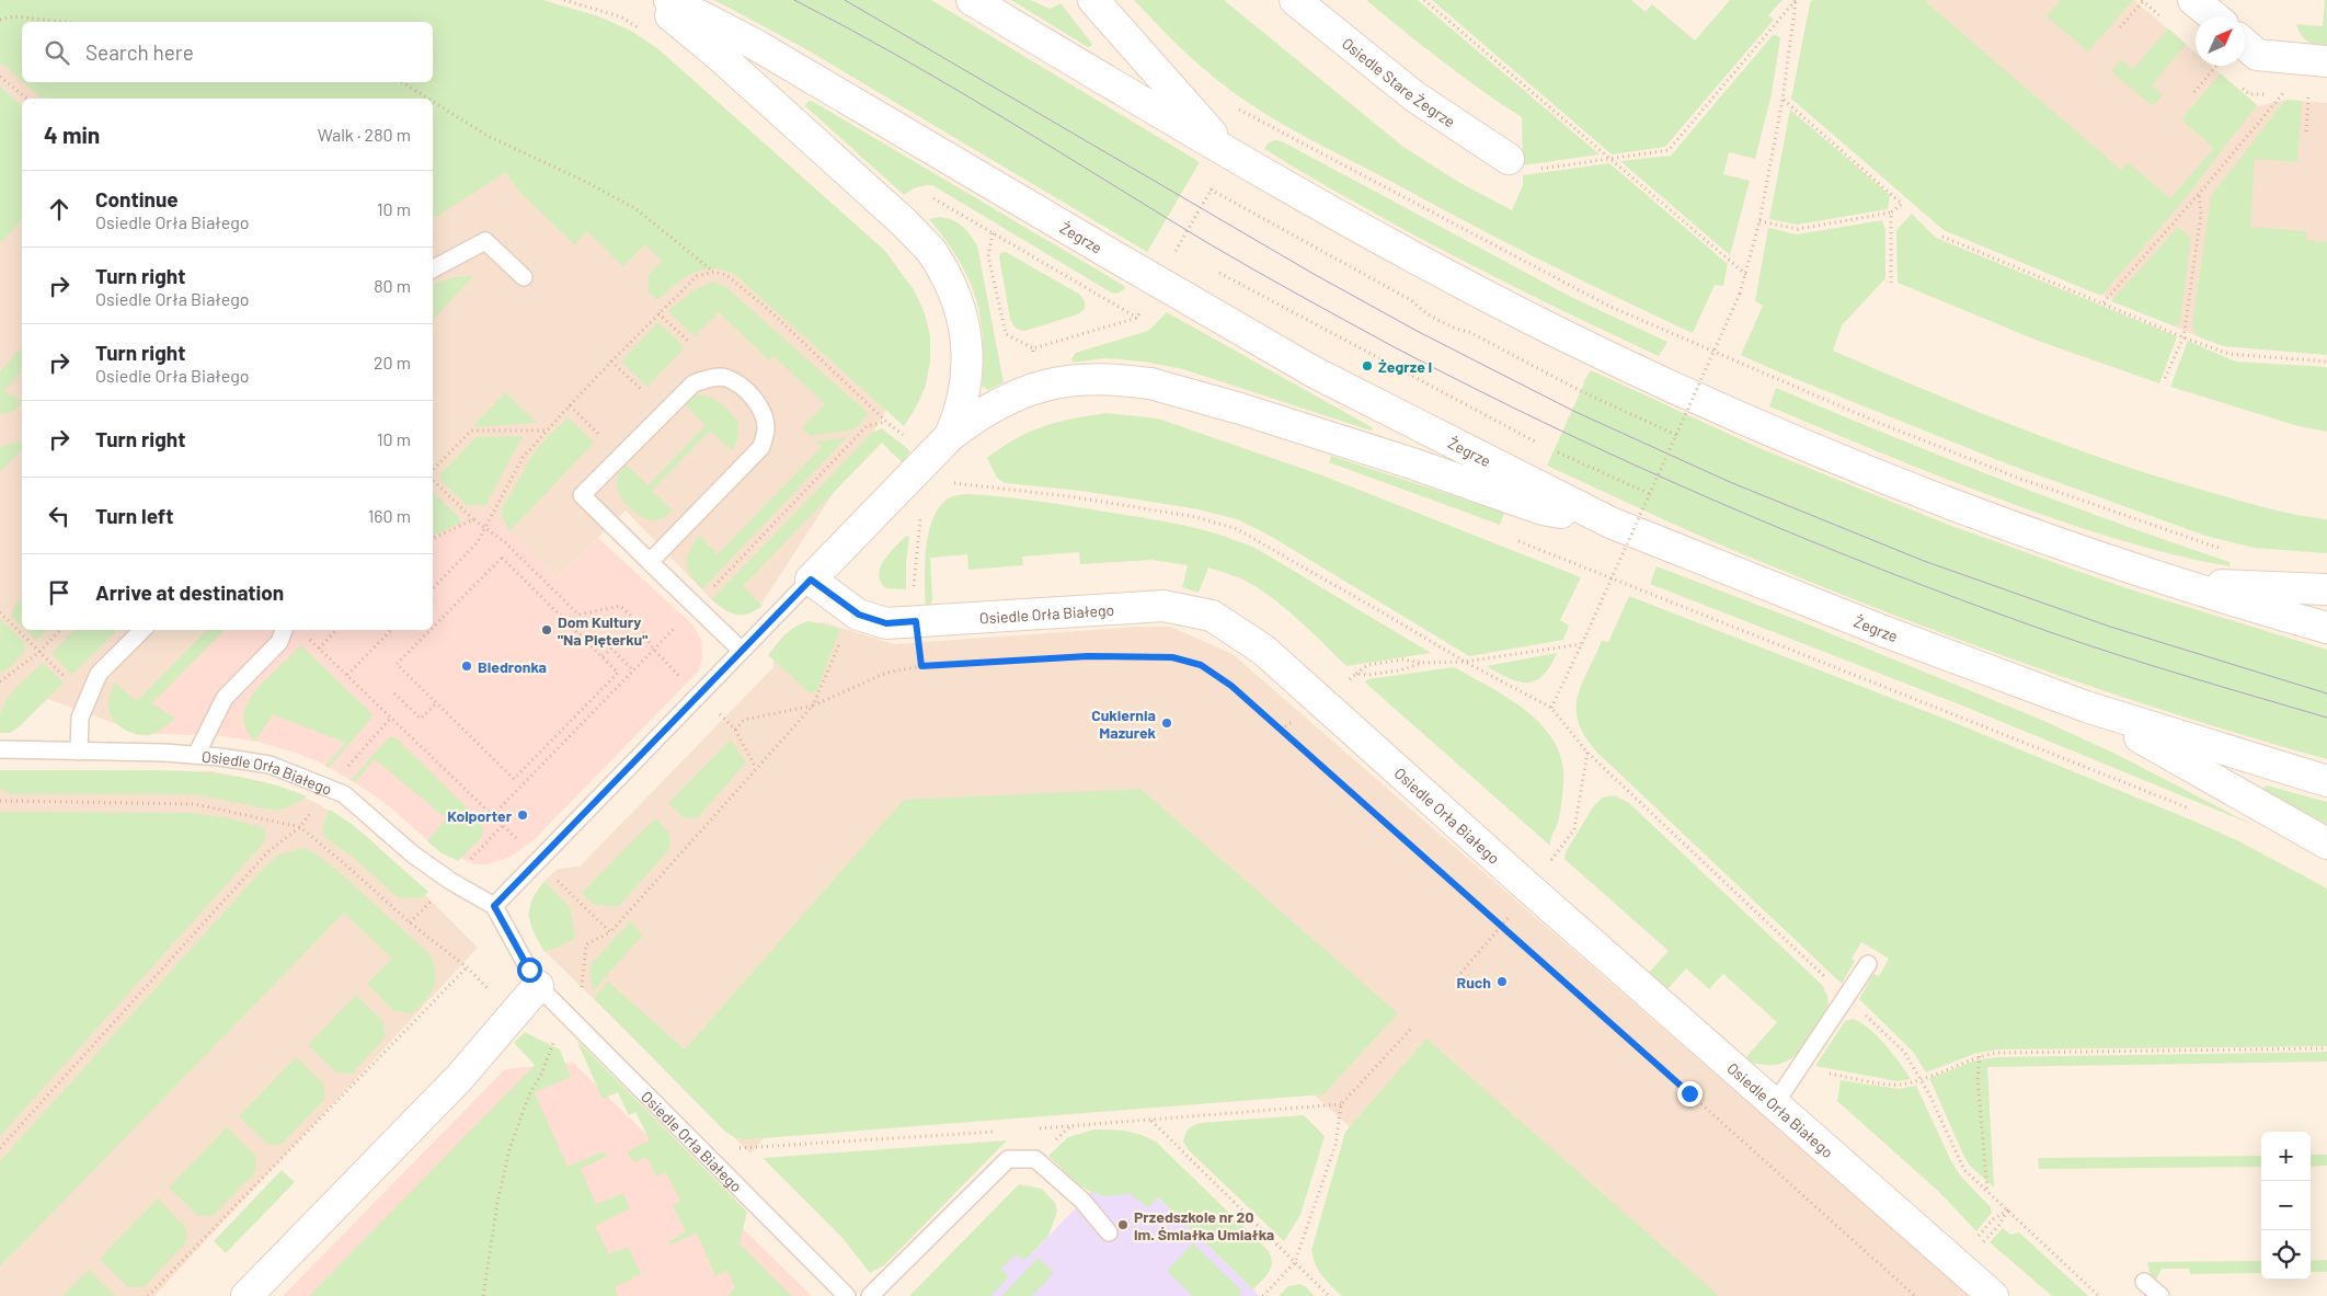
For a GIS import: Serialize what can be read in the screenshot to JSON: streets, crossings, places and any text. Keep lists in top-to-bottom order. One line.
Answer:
{"streets":{"street":["Osiedle Stare Żegrze","Żegrze","Osiedle Orła Białego"]},"places":["Żegrze I","Dom Kultury \"Na Pięterku\"","Biedronka","Cukiernia Mazurek","Kolporter","Ruch","Przedszkole nr 20 im. Śmiałka Umiałka"],"north":"top right","page":{"search":"Search here","heading":["4 min","Walk · 280 m"],"list":[["Continue","Osiedle Orła Białego","10 m"],["Turn right","Osiedle Orła Białego","80 m"],["Turn right","Osiedle Orła Białego","20 m"],["Turn right","10 m"],["Turn left","160 m"],"Arrive at destination"],"map_buttons":["+","−"]}}
